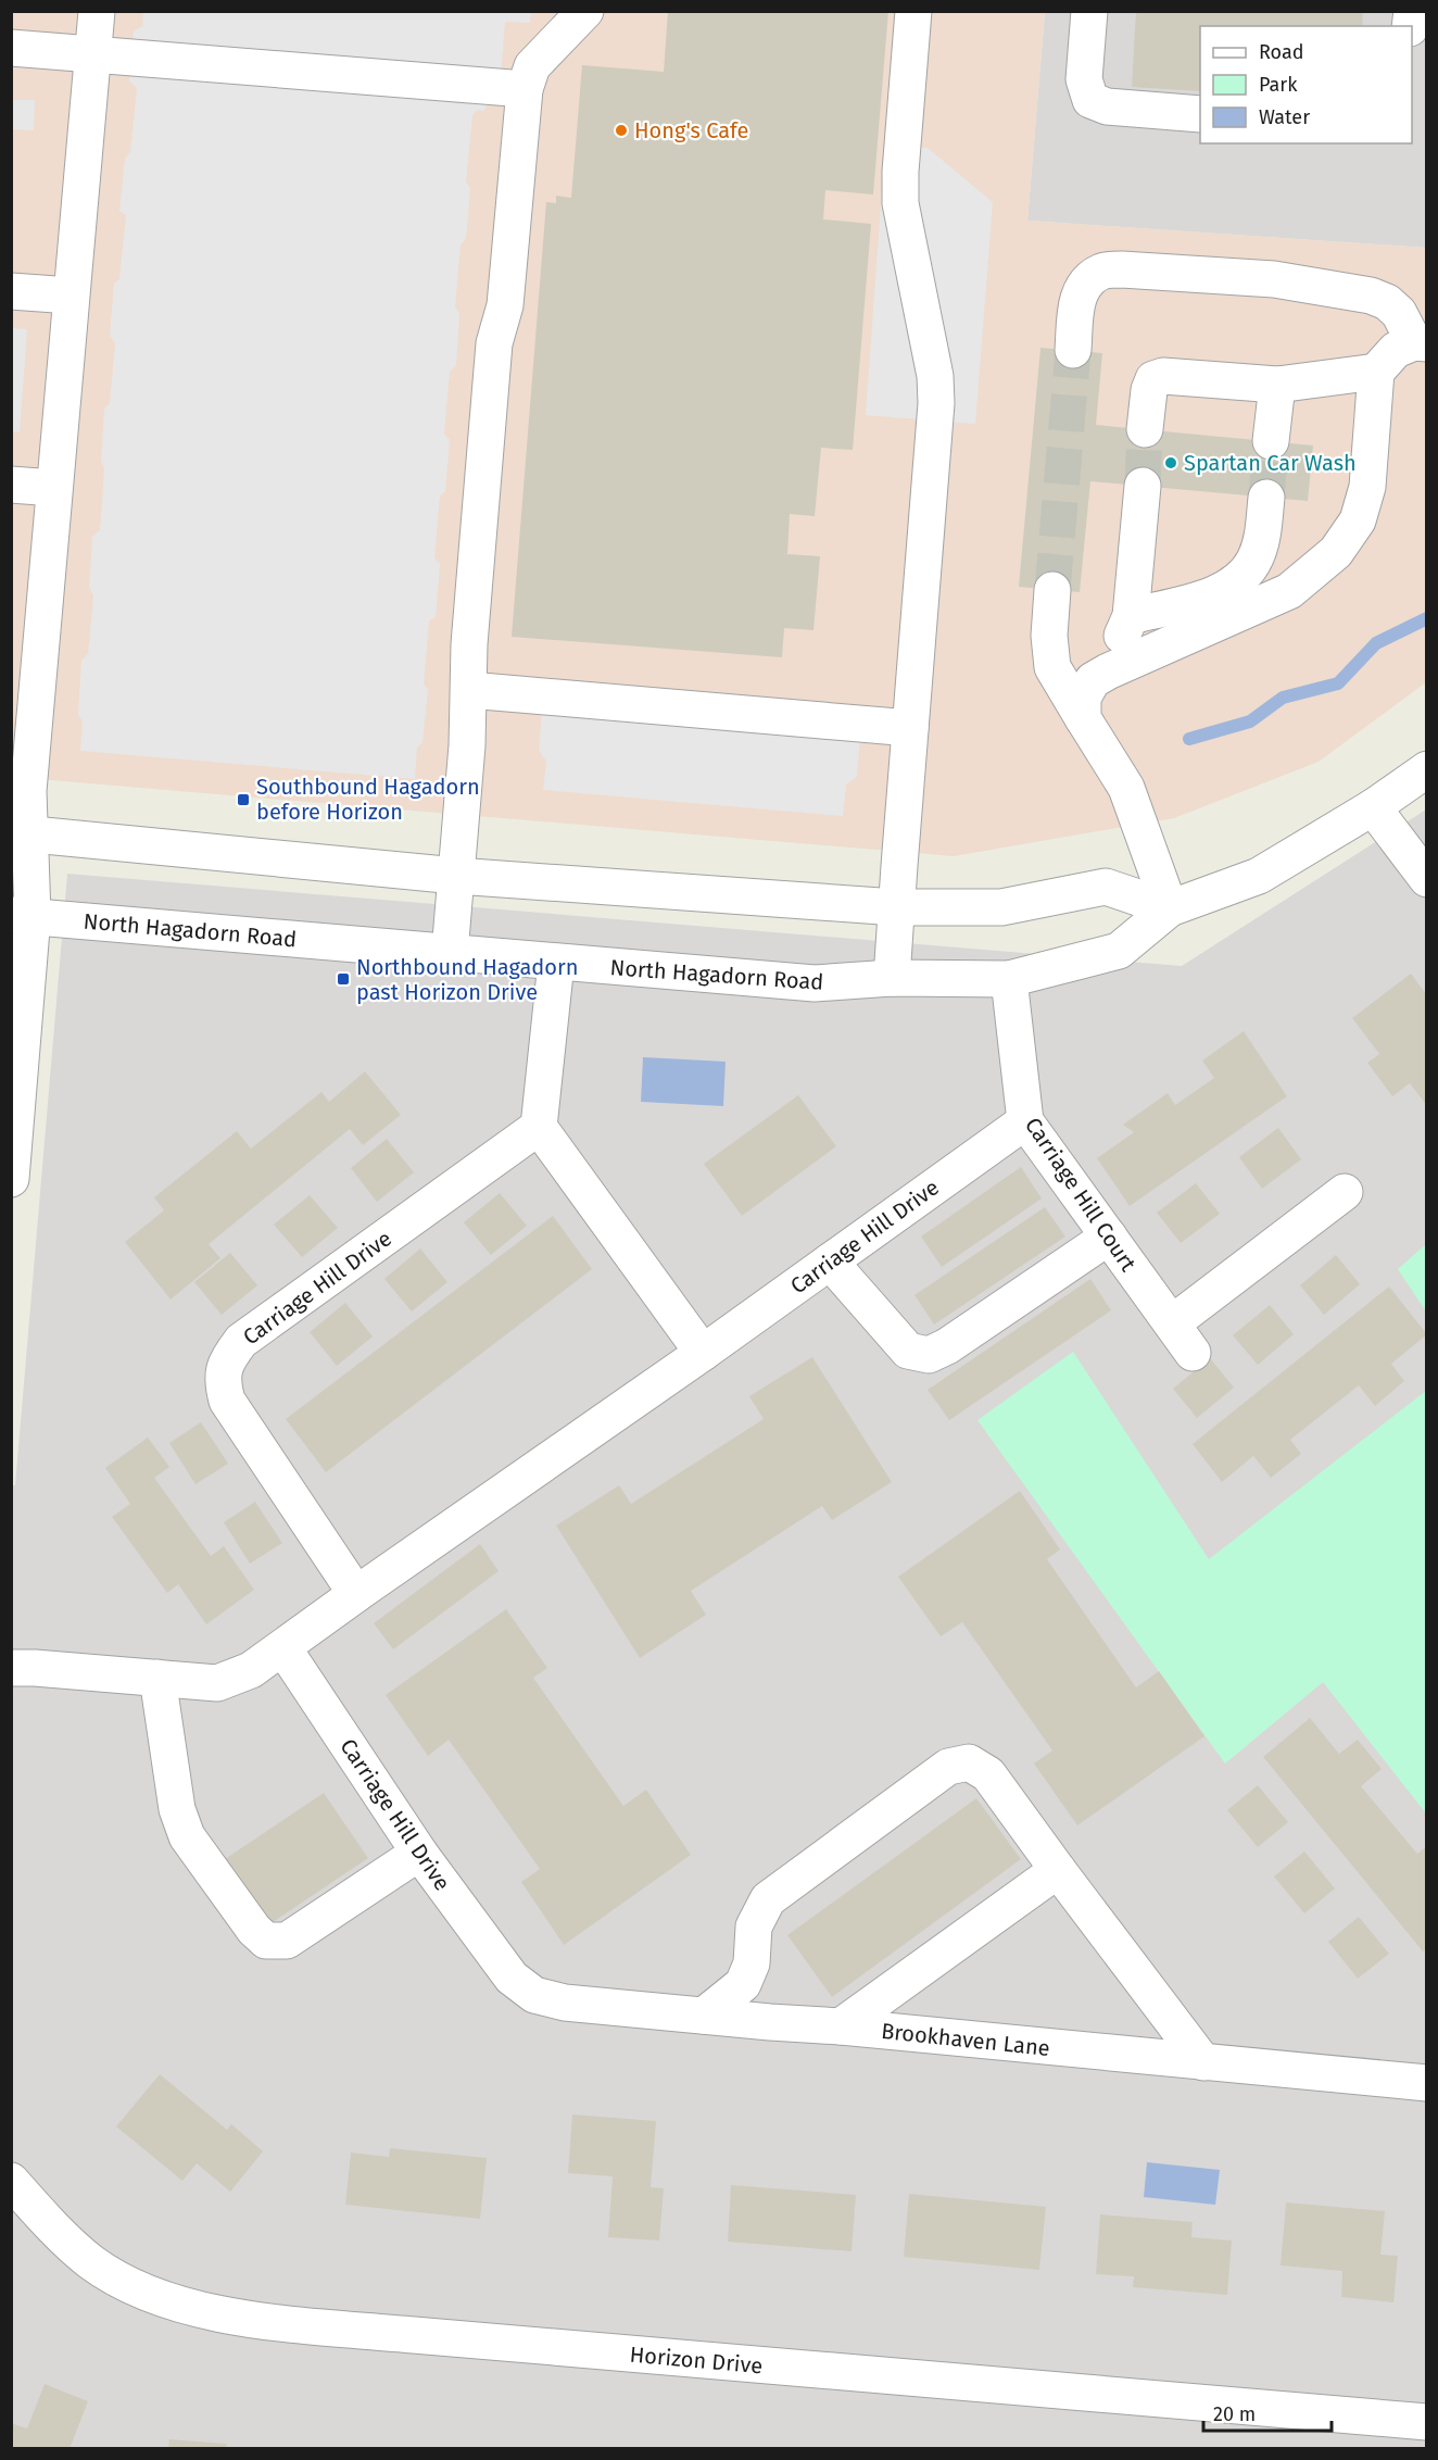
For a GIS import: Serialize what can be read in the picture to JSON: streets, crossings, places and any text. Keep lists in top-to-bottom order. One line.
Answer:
{"streets":{"street":["North Hagadorn Road","Carriage Hill Court","Carriage Hill Drive","Brookhaven Lane","Horizon Drive"]},"crossings":[["North Hagadorn Road","Carriage Hill Court"],["Carriage Hill Court","Carriage Hill Drive"],["Carriage Hill Drive","Brookhaven Lane"]],"places":{"other":["Hong's Cafe","Spartan Car Wash"],"transit":["Southbound Hagadorn before Horizon","Northbound Hagadorn past Horizon Drive"]},"legend":["Road","Park","Water"],"scale_bar":"20 m"}
